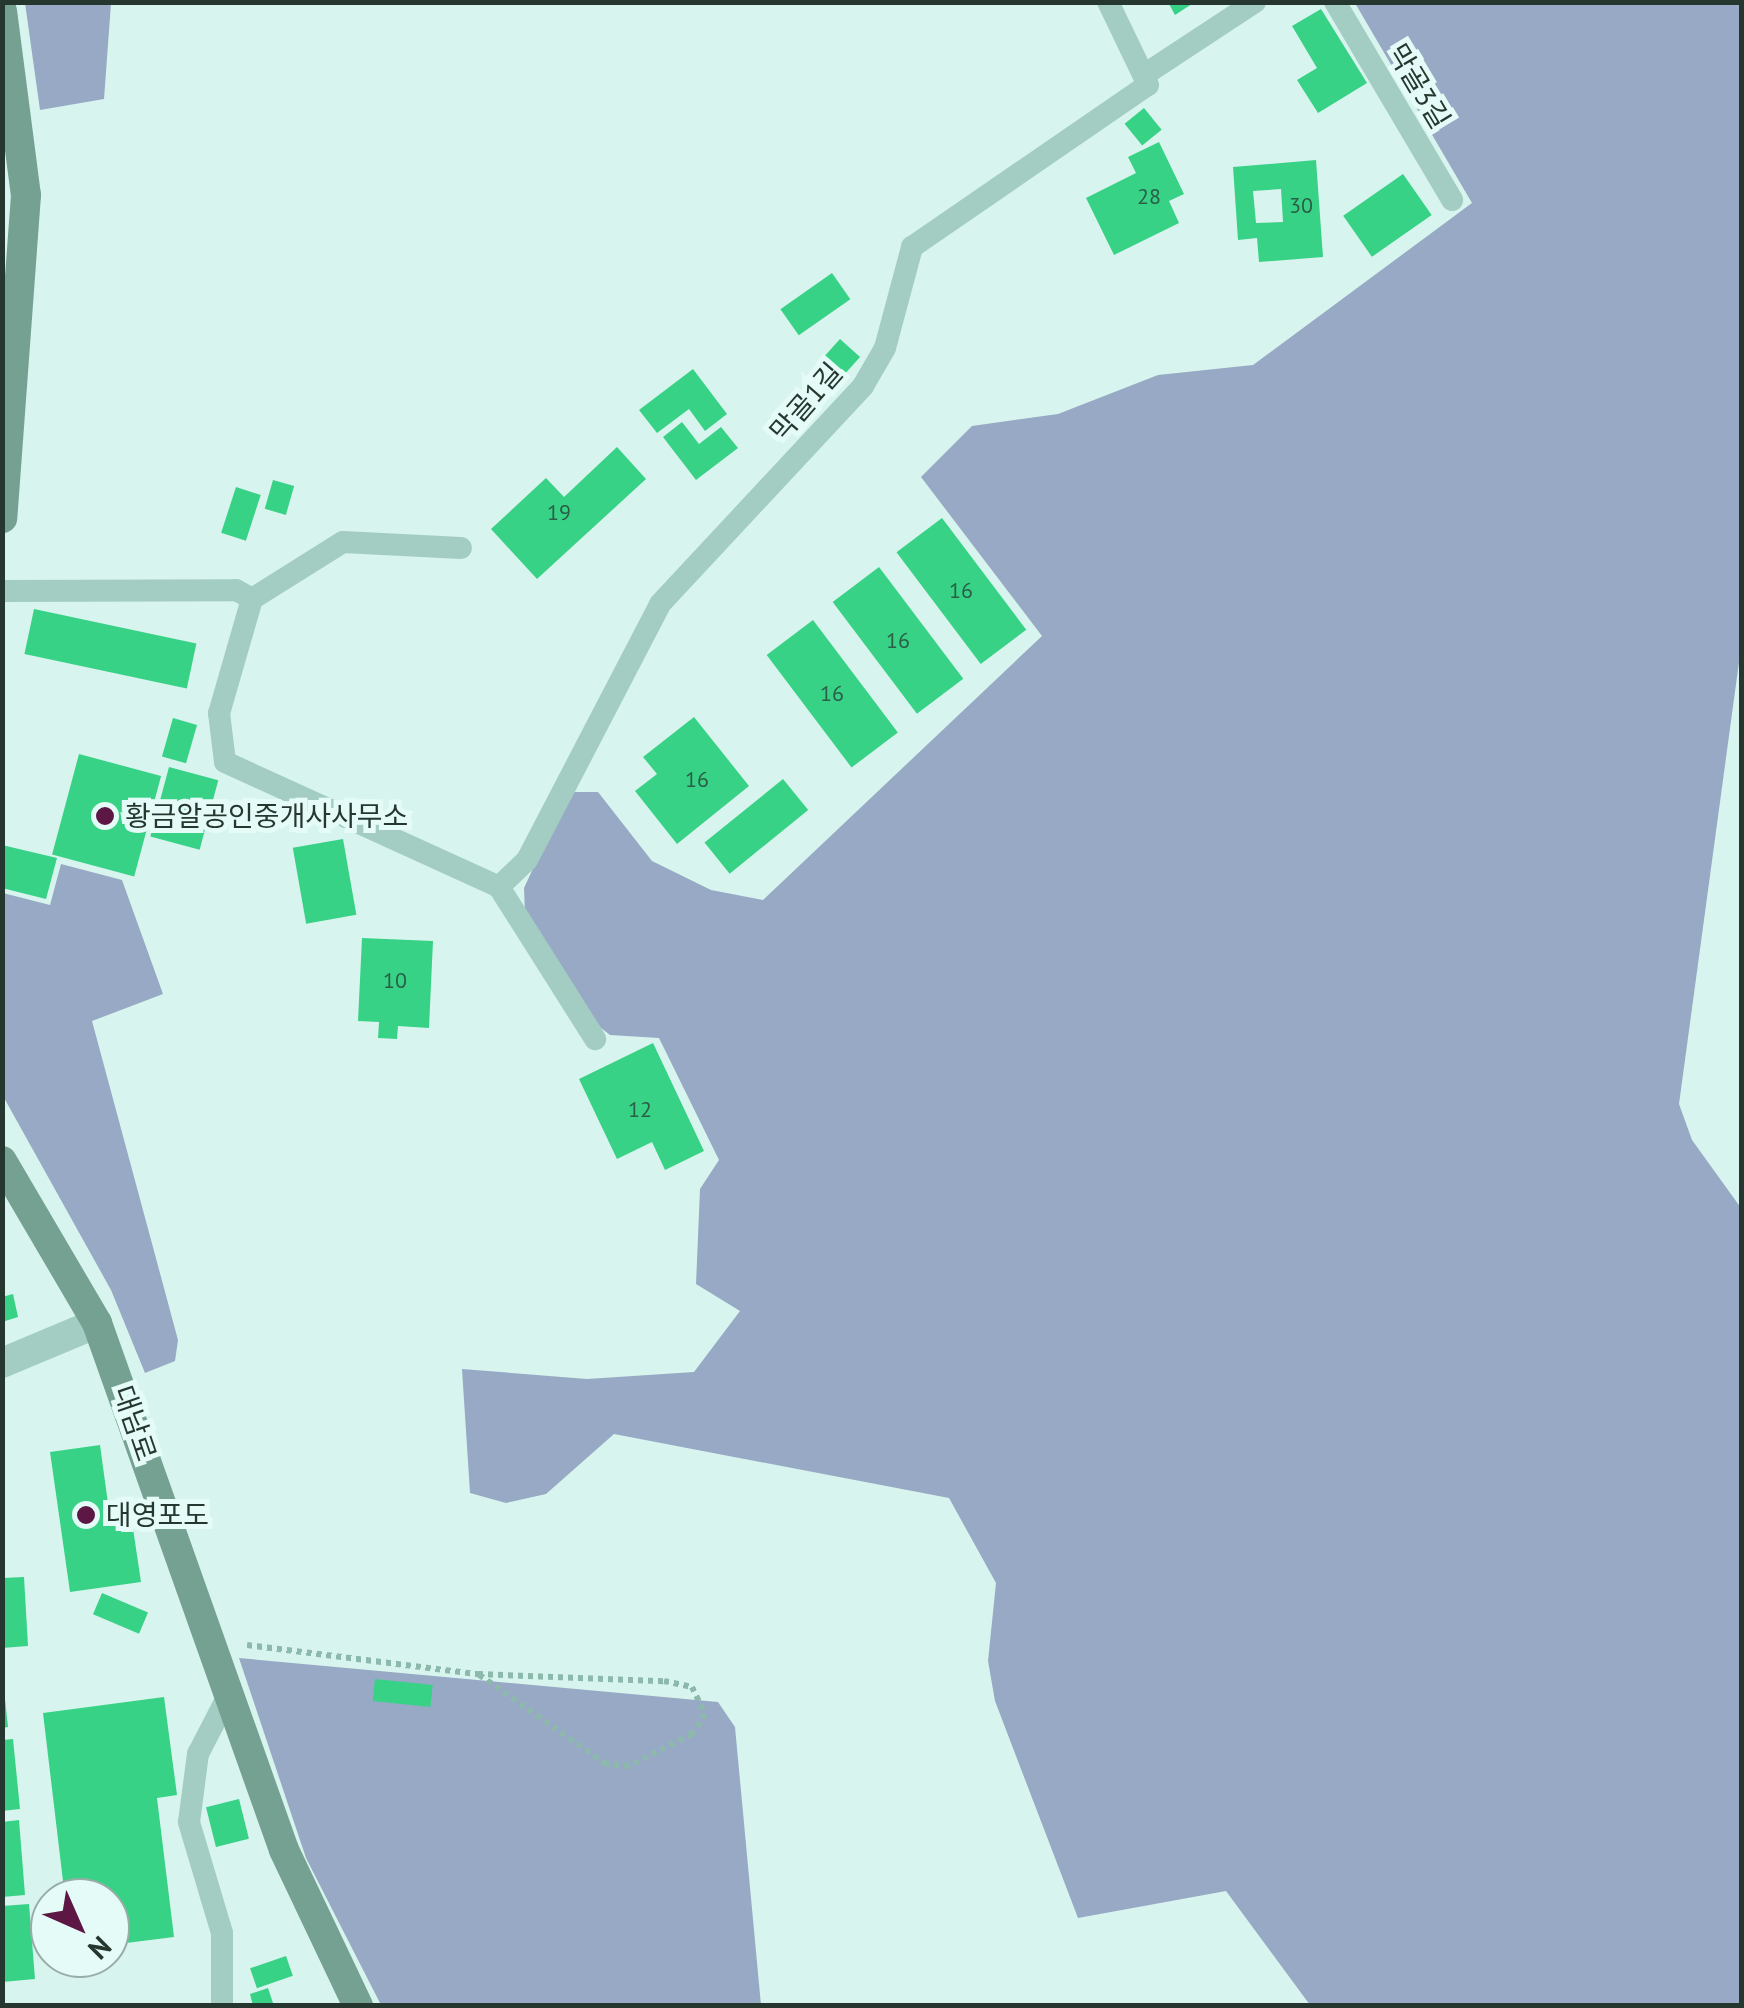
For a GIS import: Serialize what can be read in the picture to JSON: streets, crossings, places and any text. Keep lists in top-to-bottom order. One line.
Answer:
{"streets":{"street":["대남로"],"lane":["막골3길","막골1길"]},"places":["황금알공인중개사사무소","대영포도"],"house_numbers":["28","30","19","16","16","16","16","10","12"],"north":"bottom right"}
